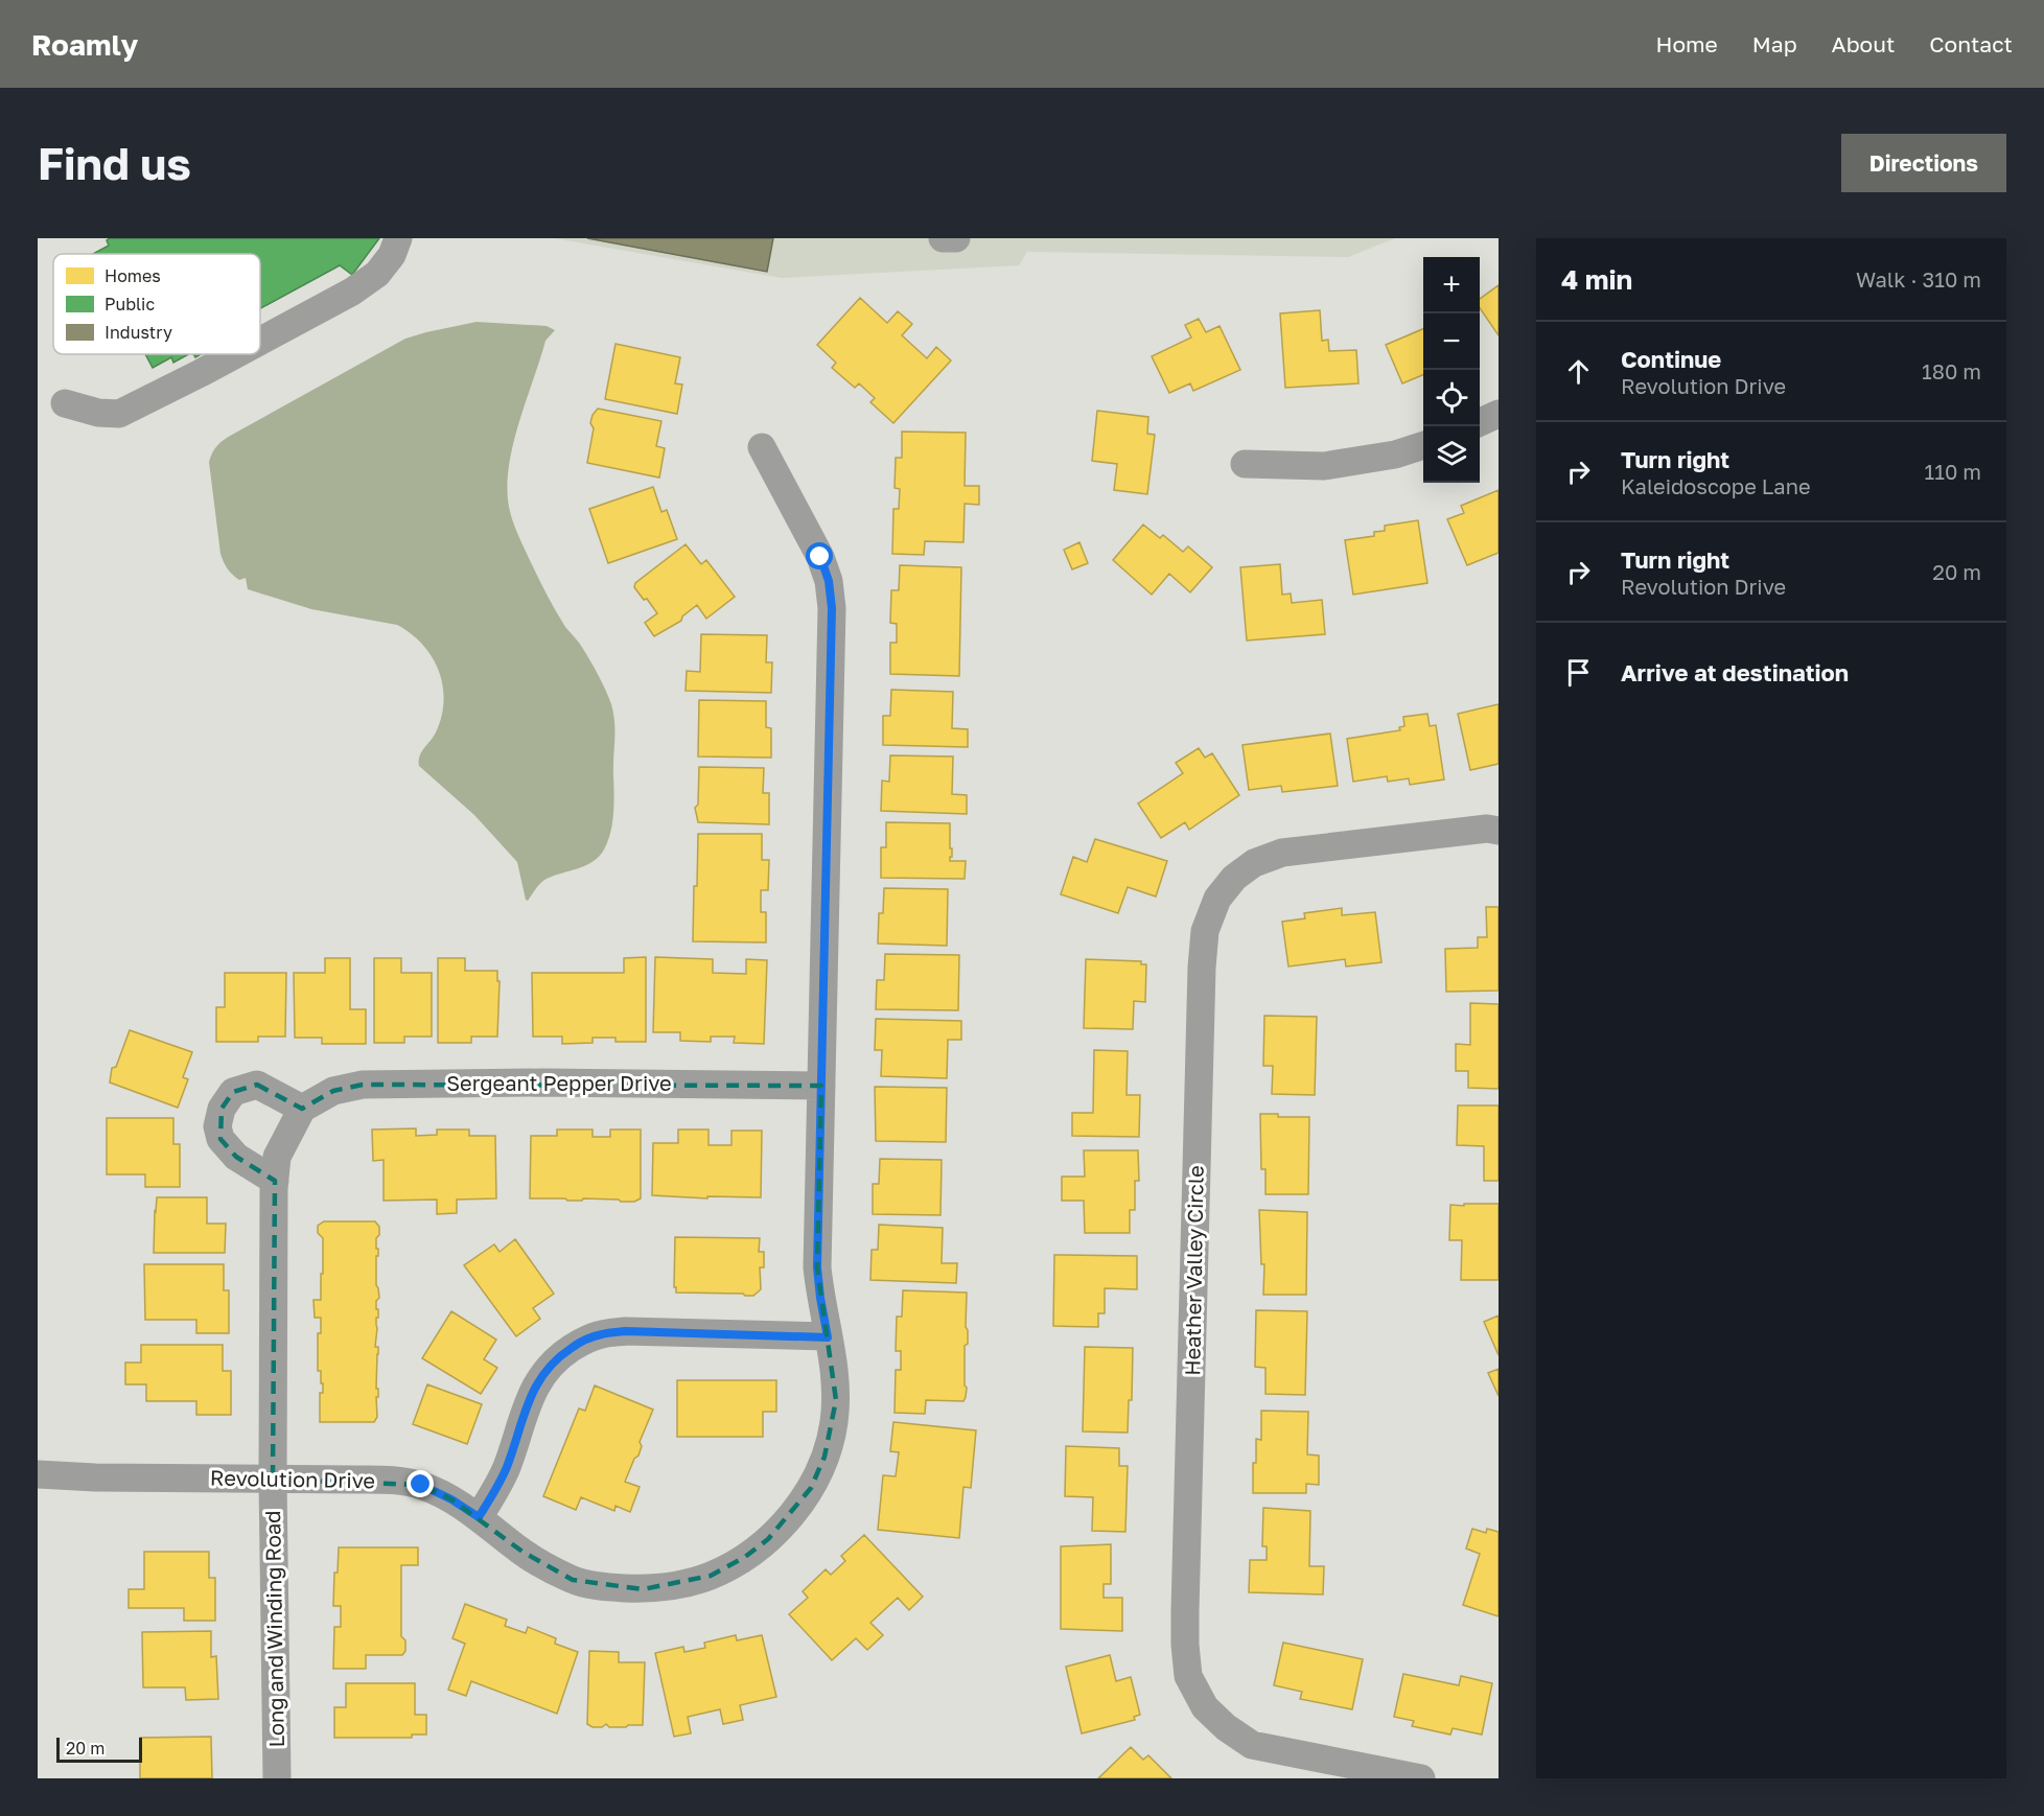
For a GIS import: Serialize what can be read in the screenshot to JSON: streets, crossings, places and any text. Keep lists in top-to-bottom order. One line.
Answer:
{"streets":{"street":["Sergeant Pepper Drive","Heather Valley Circle","Revolution Drive","Long and Winding Road"]},"crossings":[["Sergeant Pepper Drive","Revolution Drive"],["Revolution Drive","Long and Winding Road"]],"legend":["Homes","Public","Industry"],"scale_bar":"20 m","page":{"header":"Roamly","nav":["Home","Map","About","Contact"],"buttons":"Directions","title":"Find us","heading":["4 min","Walk · 310 m"],"map_buttons":["+","−"],"list":[["Continue","Revolution Drive","180 m"],["Turn right","Kaleidoscope Lane","110 m"],["Turn right","Revolution Drive","20 m"],"Arrive at destination"],"scale":"20 m"}}
